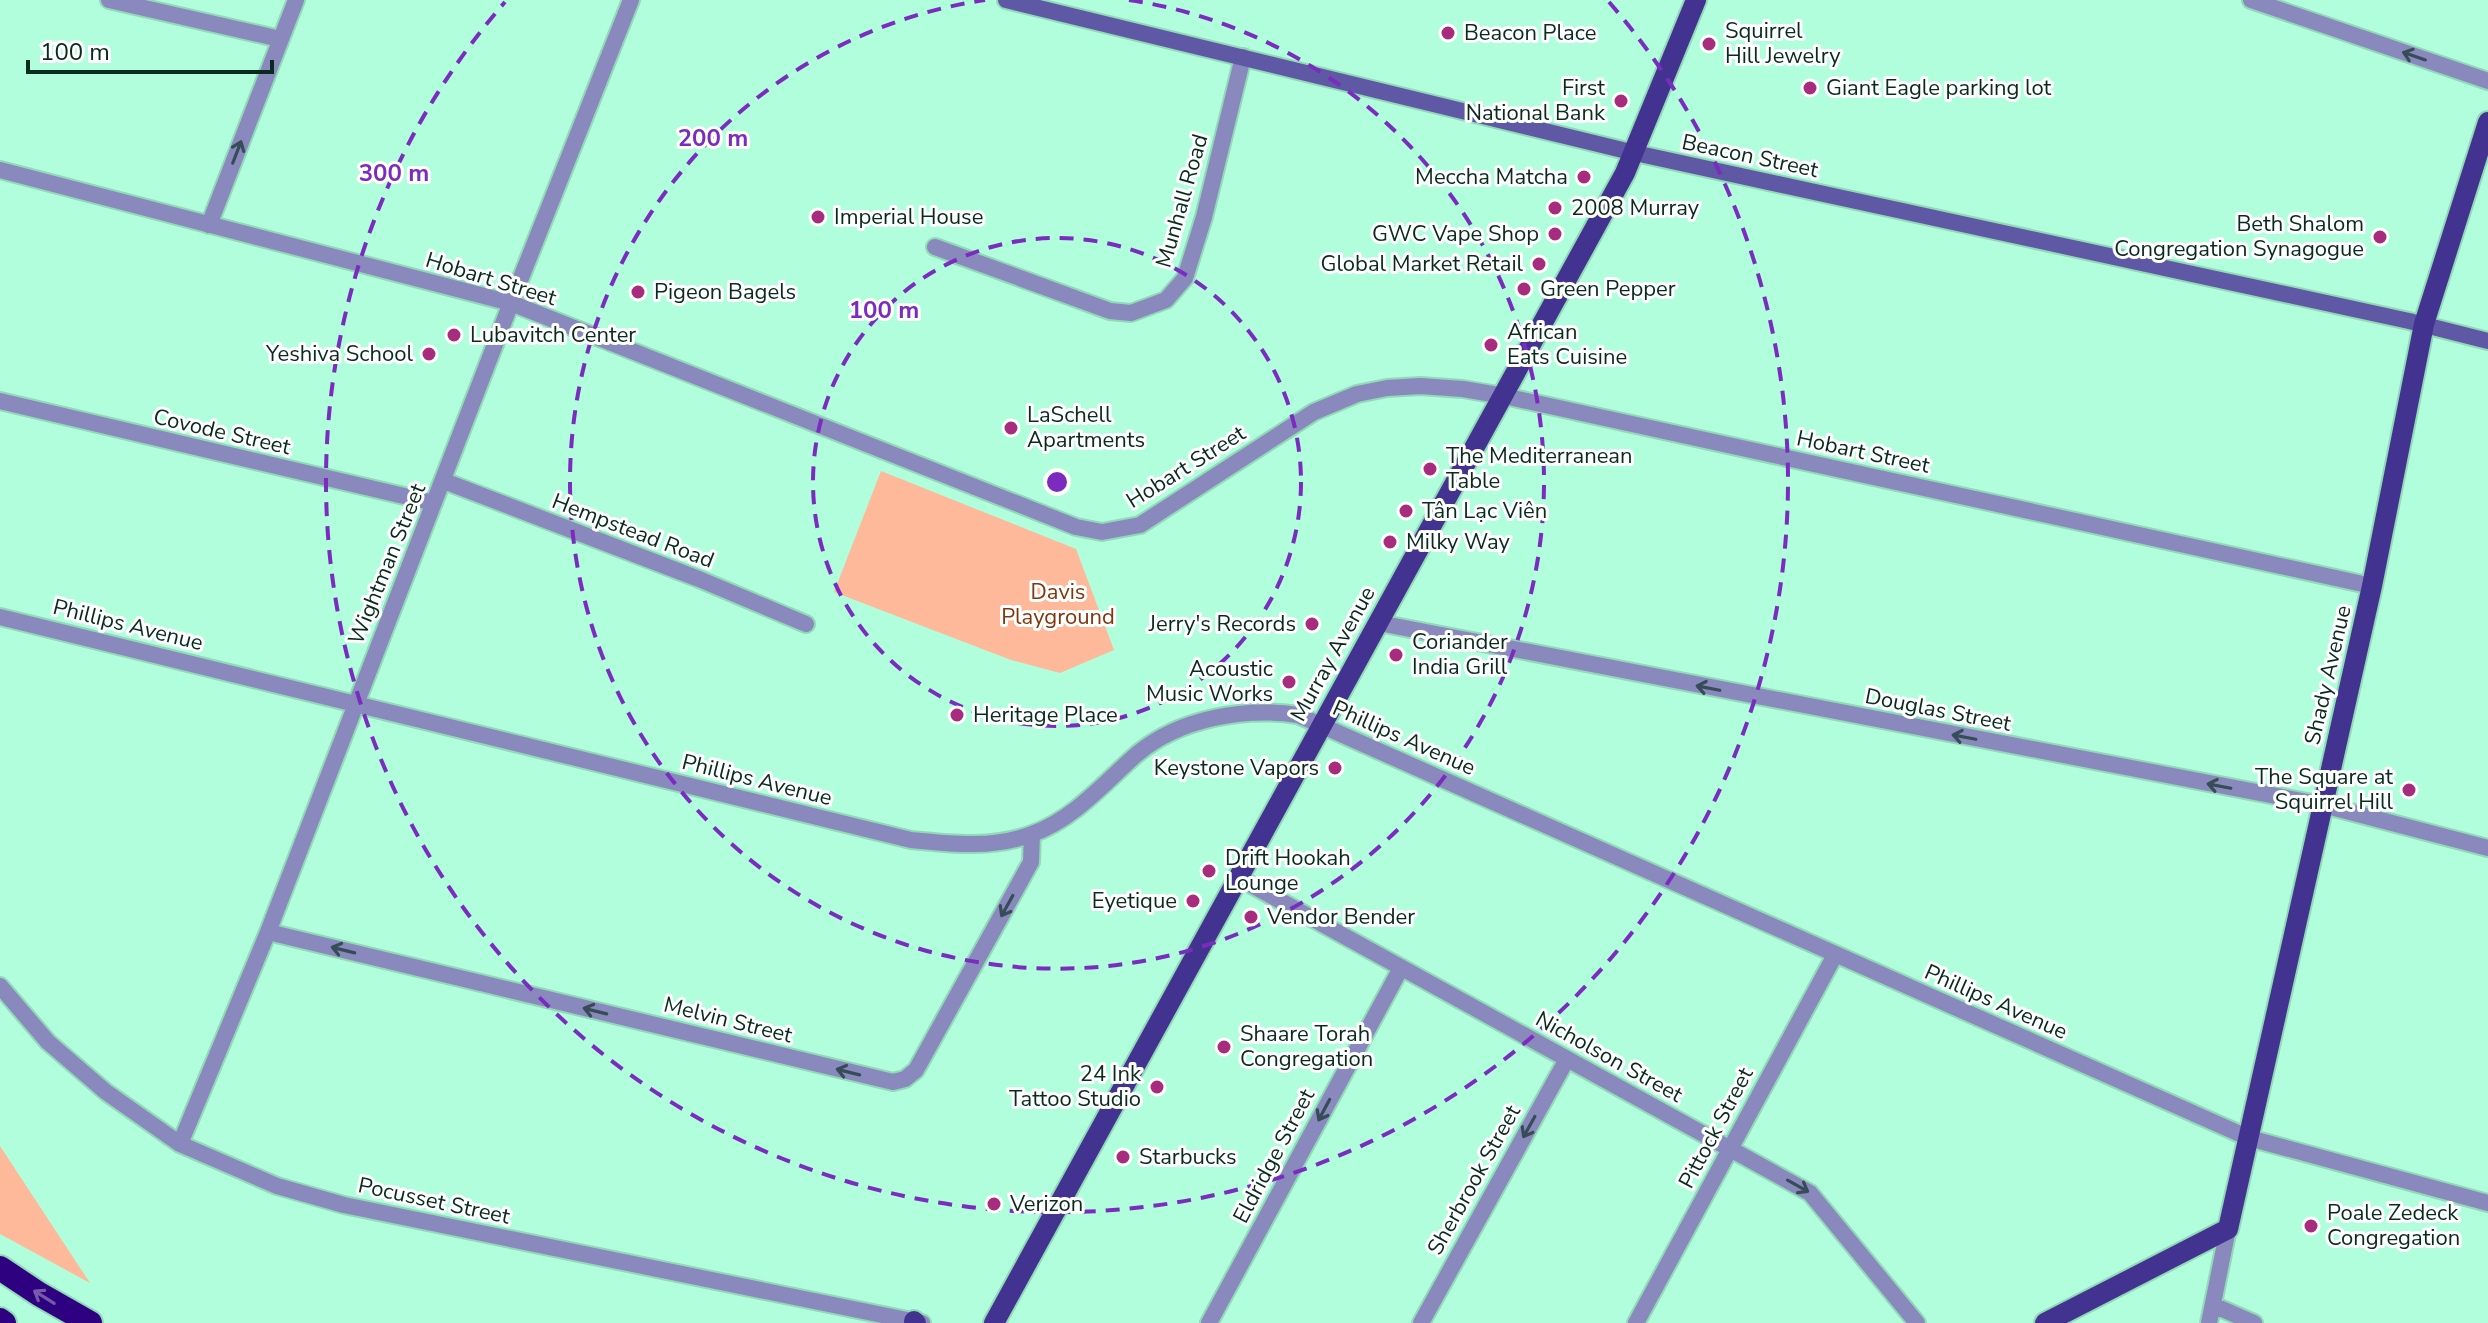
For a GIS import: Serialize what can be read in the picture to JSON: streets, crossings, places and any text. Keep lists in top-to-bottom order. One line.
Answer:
{"streets":{"main road":["Beacon Street","Murray Avenue","Shady Avenue"],"street":["Munhall Road","Hobart Street","Covode Street","Hempstead Road","Wightman Street","Phillips Avenue","Douglas Street","Melvin Street","Nicholson Street","Pittock Street","Eldridge Street","Sherbrook Street","Pocusset Street"]},"crossings":[["Beacon Street","Munhall Road"],["Beacon Street","Murray Avenue"],["Beacon Street","Shady Avenue"],["Hobart Street","Wightman Street"],["Hobart Street","Murray Avenue"],["Hobart Street","Shady Avenue"],["Covode Street","Wightman Street"],["Hempstead Road","Wightman Street"],["Wightman Street","Phillips Avenue"],["Wightman Street","Melvin Street"],["Wightman Street","Pocusset Street"],["Phillips Avenue","Murray Avenue"],["Phillips Avenue","Shady Avenue"],["Phillips Avenue","Melvin Street"],["Phillips Avenue","Pittock Street"],["Murray Avenue","Douglas Street"],["Murray Avenue","Nicholson Street"],["Shady Avenue","Douglas Street"],["Nicholson Street","Pittock Street"],["Nicholson Street","Eldridge Street"],["Nicholson Street","Sherbrook Street"]],"one_way":["Douglas Street","Melvin Street","Eldridge Street","Sherbrook Street"],"parks":["Davis Playground"],"places":["Beacon Place","Squirrel Hill Jewelry","Giant Eagle parking lot","First National Bank","Meccha Matcha","2008 Murray","Imperial House","GWC Vape Shop","Beth Shalom Congregation Synagogue","Global Market Retail","Green Pepper","Pigeon Bagels","Lubavitch Center","African Eats Cuisine","Yeshiva School","LaSchell Apartments","The Mediterranean Table","Tân Lạc Viên","Milky Way","Jerry's Records","Coriander India Grill","Acoustic Music Works","Heritage Place","Keystone Vapors","The Square at Squirrel Hill","Drift Hookah Lounge","Eyetique","Vendor Bender","Shaare Torah Congregation","24 Ink Tattoo Studio","Starbucks","Verizon","Poale Zedeck Congregation"],"scale_bar":"100 m","rings":["200 m","300 m","100 m"]}
